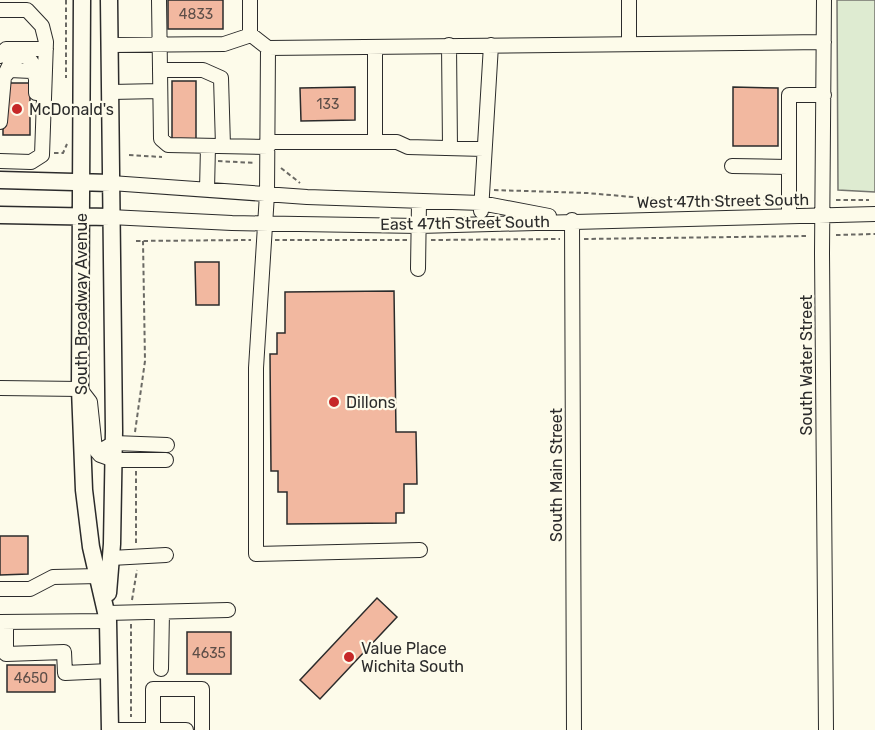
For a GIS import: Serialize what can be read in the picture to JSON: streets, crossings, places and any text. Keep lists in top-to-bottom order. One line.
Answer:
{"streets":{"main road":["East 47th Street South","South Broadway Avenue"],"street":["West 47th Street South","South Water Street","South Main Street"]},"crossings":[["West 47th Street South","East 47th Street South"],["West 47th Street South","South Water Street"],["West 47th Street South","South Main Street"],["East 47th Street South","South Broadway Avenue"],["East 47th Street South","South Main Street"]],"places":["McDonald's","Dillons","Value Place Wichita South"],"house_numbers":["4833","133","4635","4650"]}
